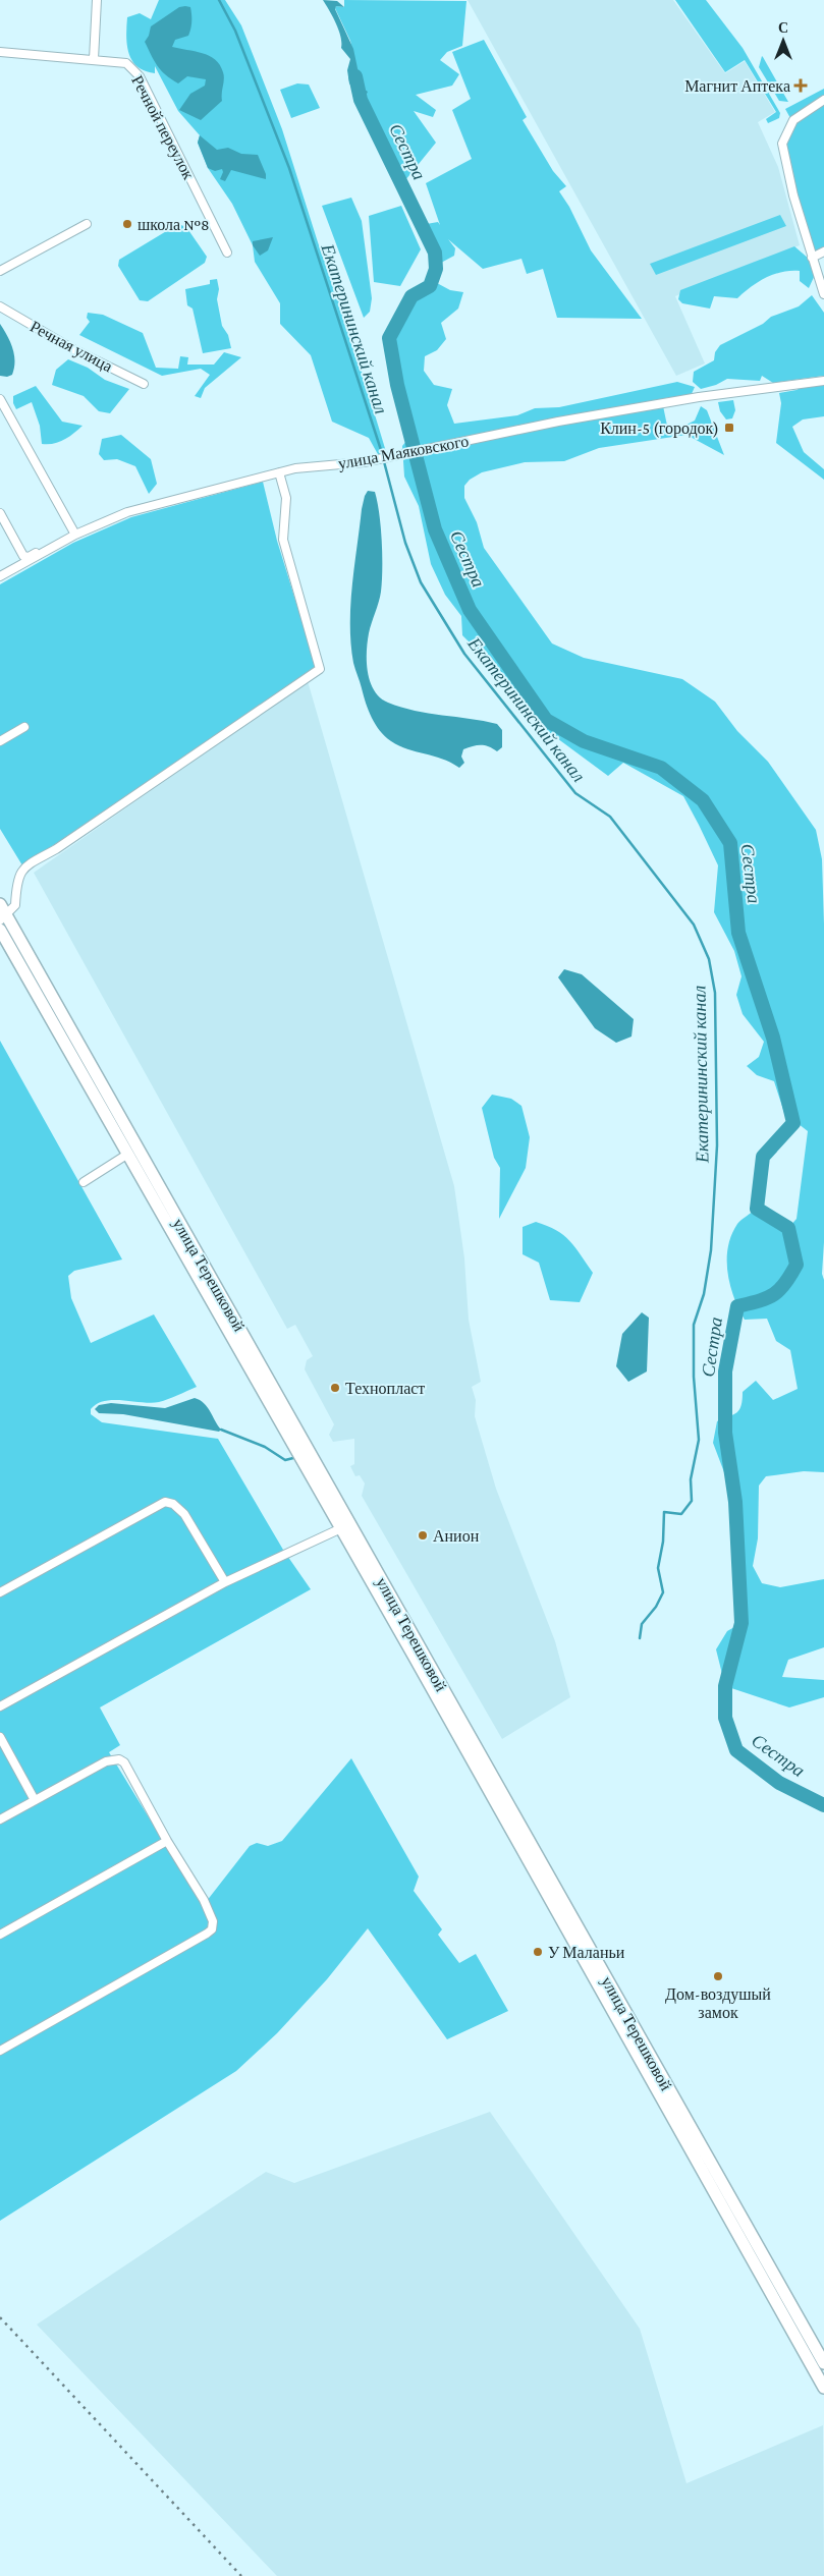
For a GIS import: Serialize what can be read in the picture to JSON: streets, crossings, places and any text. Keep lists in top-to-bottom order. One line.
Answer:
{"streets":{"highway":["улица Терешковой"],"street":["Речной переулок","Речная улица","улица Маяковского"]},"water":["Сестра","Екатерининский канал"],"places":{"health":["Магнит Аптека"],"other":["школа №8","Технопласт","Анион","У Маланьи","Дом-воздушый замок"],"transit":["Клин-5 (городок)"]},"north":"top"}
